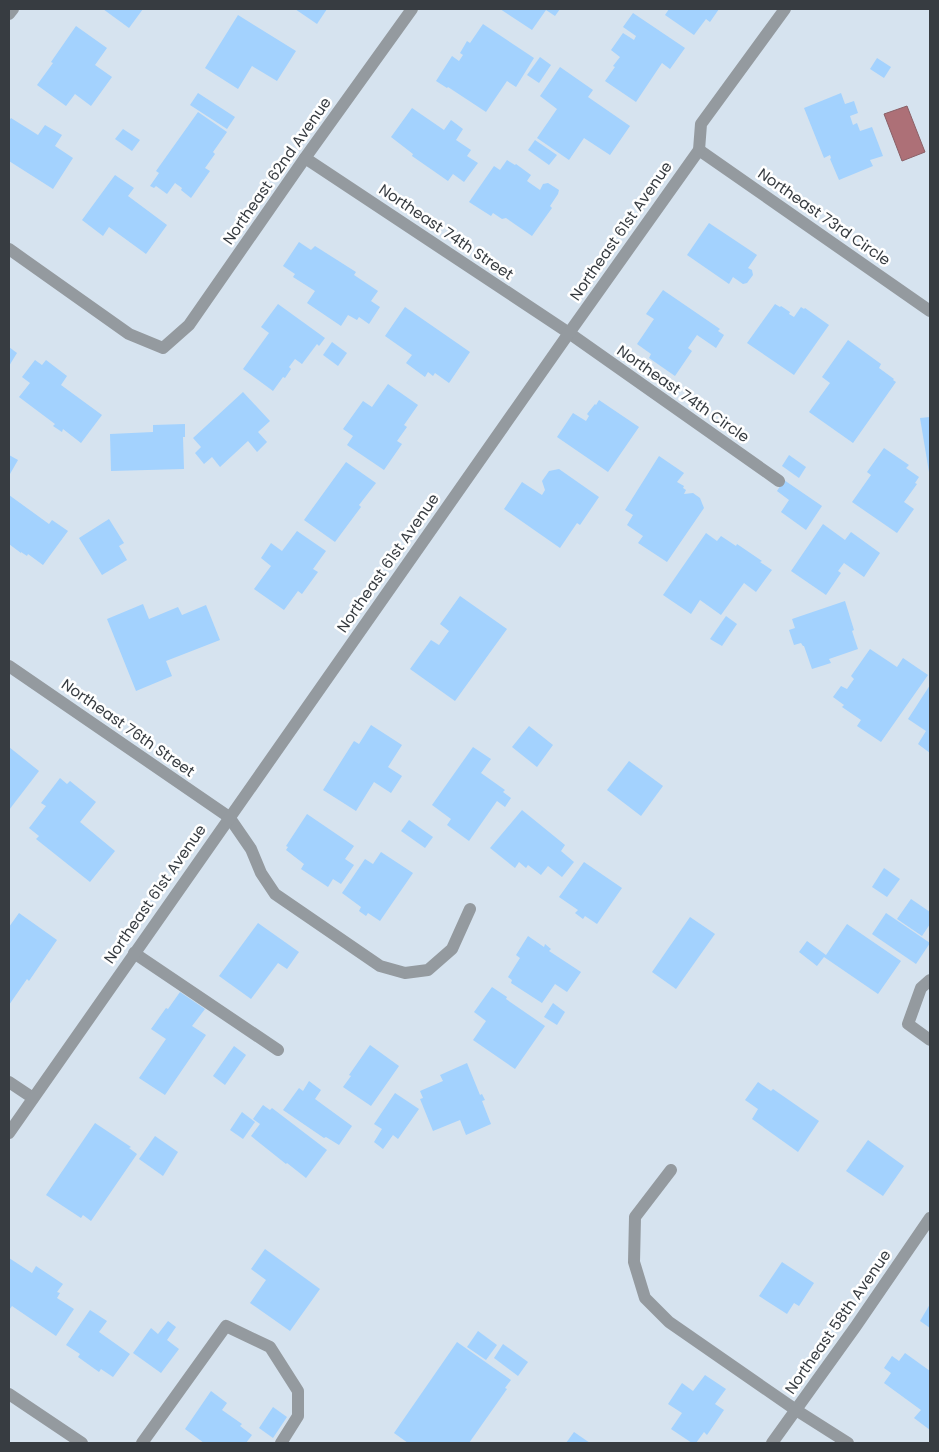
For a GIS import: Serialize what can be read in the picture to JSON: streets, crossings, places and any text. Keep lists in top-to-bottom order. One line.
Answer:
{"streets":{"street":["Northeast 62nd Avenue","Northeast 73rd Circle","Northeast 61st Avenue","Northeast 74th Street","Northeast 74th Circle","Northeast 76th Street","Northeast 58th Avenue"]},"crossings":[["Northeast 62nd Avenue","Northeast 74th Street"],["Northeast 73rd Circle","Northeast 61st Avenue"],["Northeast 61st Avenue","Northeast 74th Street"],["Northeast 61st Avenue","Northeast 74th Circle"],["Northeast 61st Avenue","Northeast 76th Street"],["Northeast 74th Street","Northeast 74th Circle"]]}
